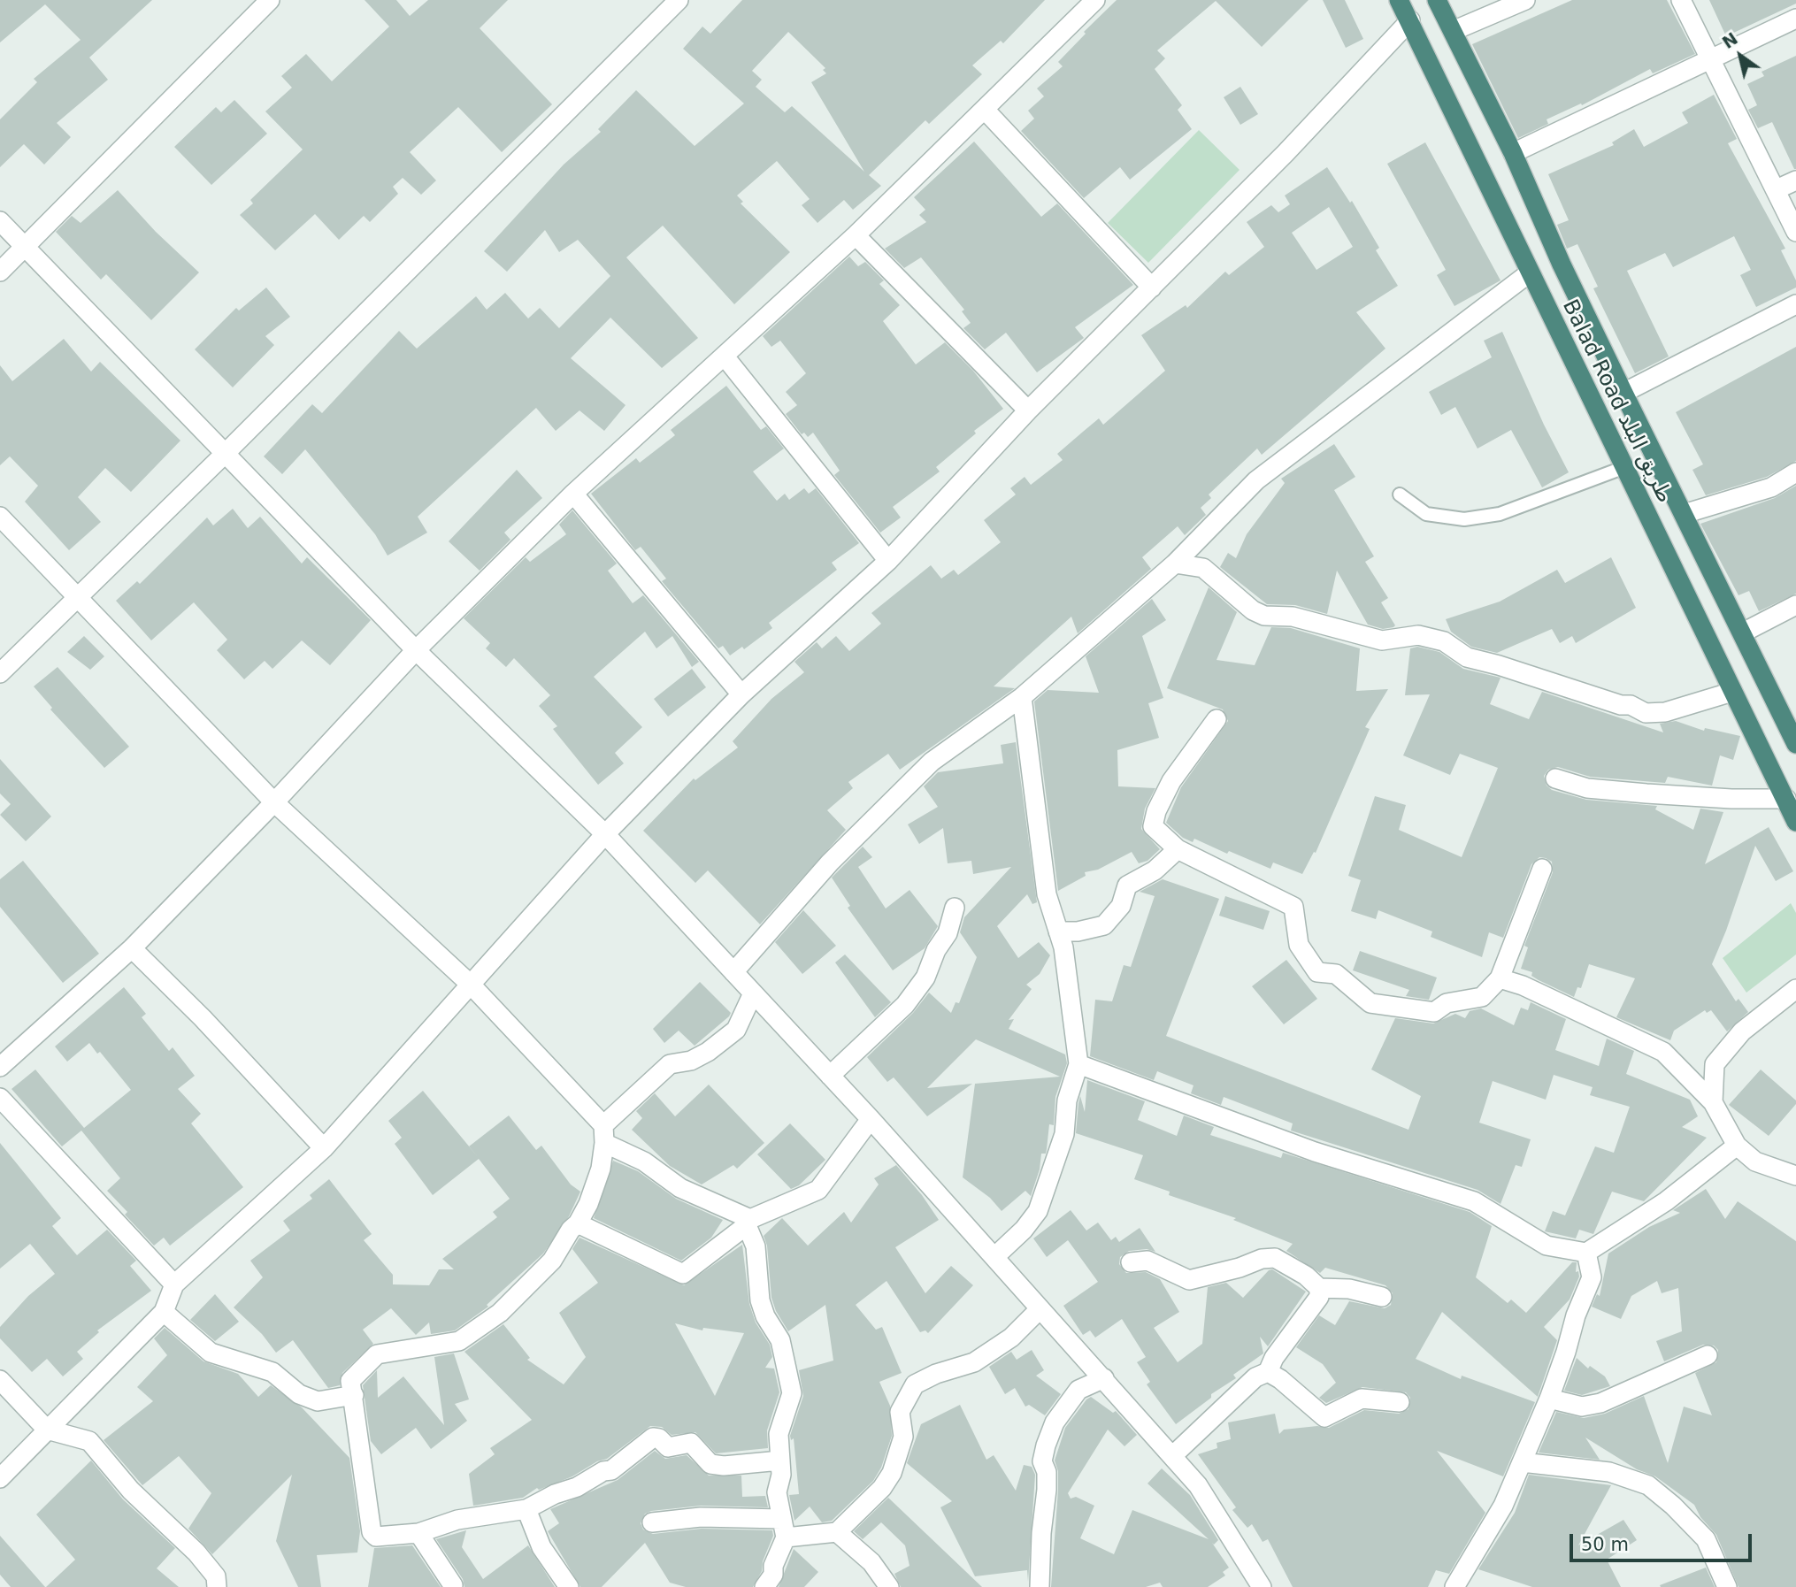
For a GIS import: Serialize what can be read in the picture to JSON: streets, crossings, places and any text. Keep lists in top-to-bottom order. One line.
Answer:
{"streets":{"highway":["Balad Road طريق البلد"]},"scale_bar":"50 m","north":"top left"}
